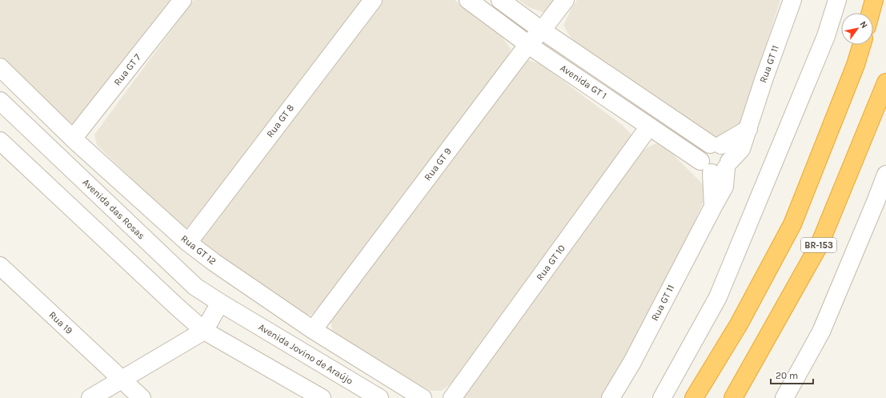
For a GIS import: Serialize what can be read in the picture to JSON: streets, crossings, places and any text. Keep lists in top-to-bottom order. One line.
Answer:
{"streets":{"highway":["BR-153"],"street":["Rua GT 11","Rua GT 7","Avenida GT 1","Rua GT 8","Rua GT 9","Avenida das Rosas","Rua GT 12","Rua GT 10","Rua 19","Avenida Jovino de Araújo"]},"crossings":[["Rua GT 11","Avenida GT 1"],["Rua GT 7","Rua GT 12"],["Avenida GT 1","Rua GT 9"],["Avenida GT 1","Rua GT 10"],["Rua GT 8","Rua GT 12"],["Rua GT 9","Rua GT 12"],["Avenida das Rosas","Avenida Jovino de Araújo"]],"scale_bar":"20 m","north":"top right"}
